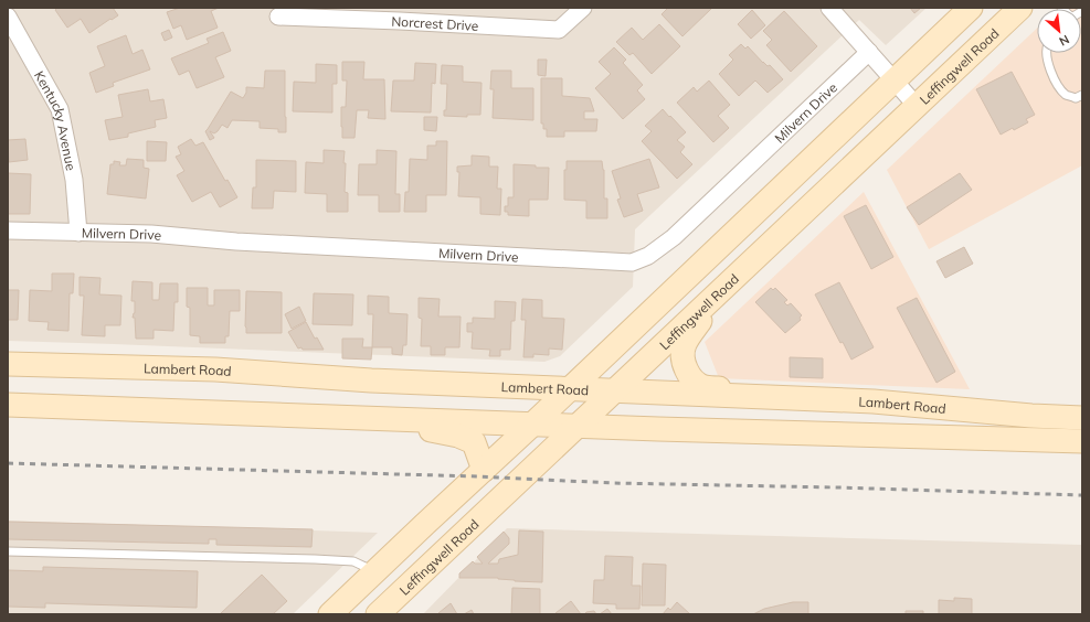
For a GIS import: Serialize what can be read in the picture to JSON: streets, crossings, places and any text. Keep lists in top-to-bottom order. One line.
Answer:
{"streets":{"main road":["Leffingwell Road","Lambert Road"],"street":["Norcrest Drive","Milvern Drive","Kentucky Avenue"]},"crossings":[["Leffingwell Road","Lambert Road"],["Milvern Drive","Kentucky Avenue"]],"north":"bottom right"}
